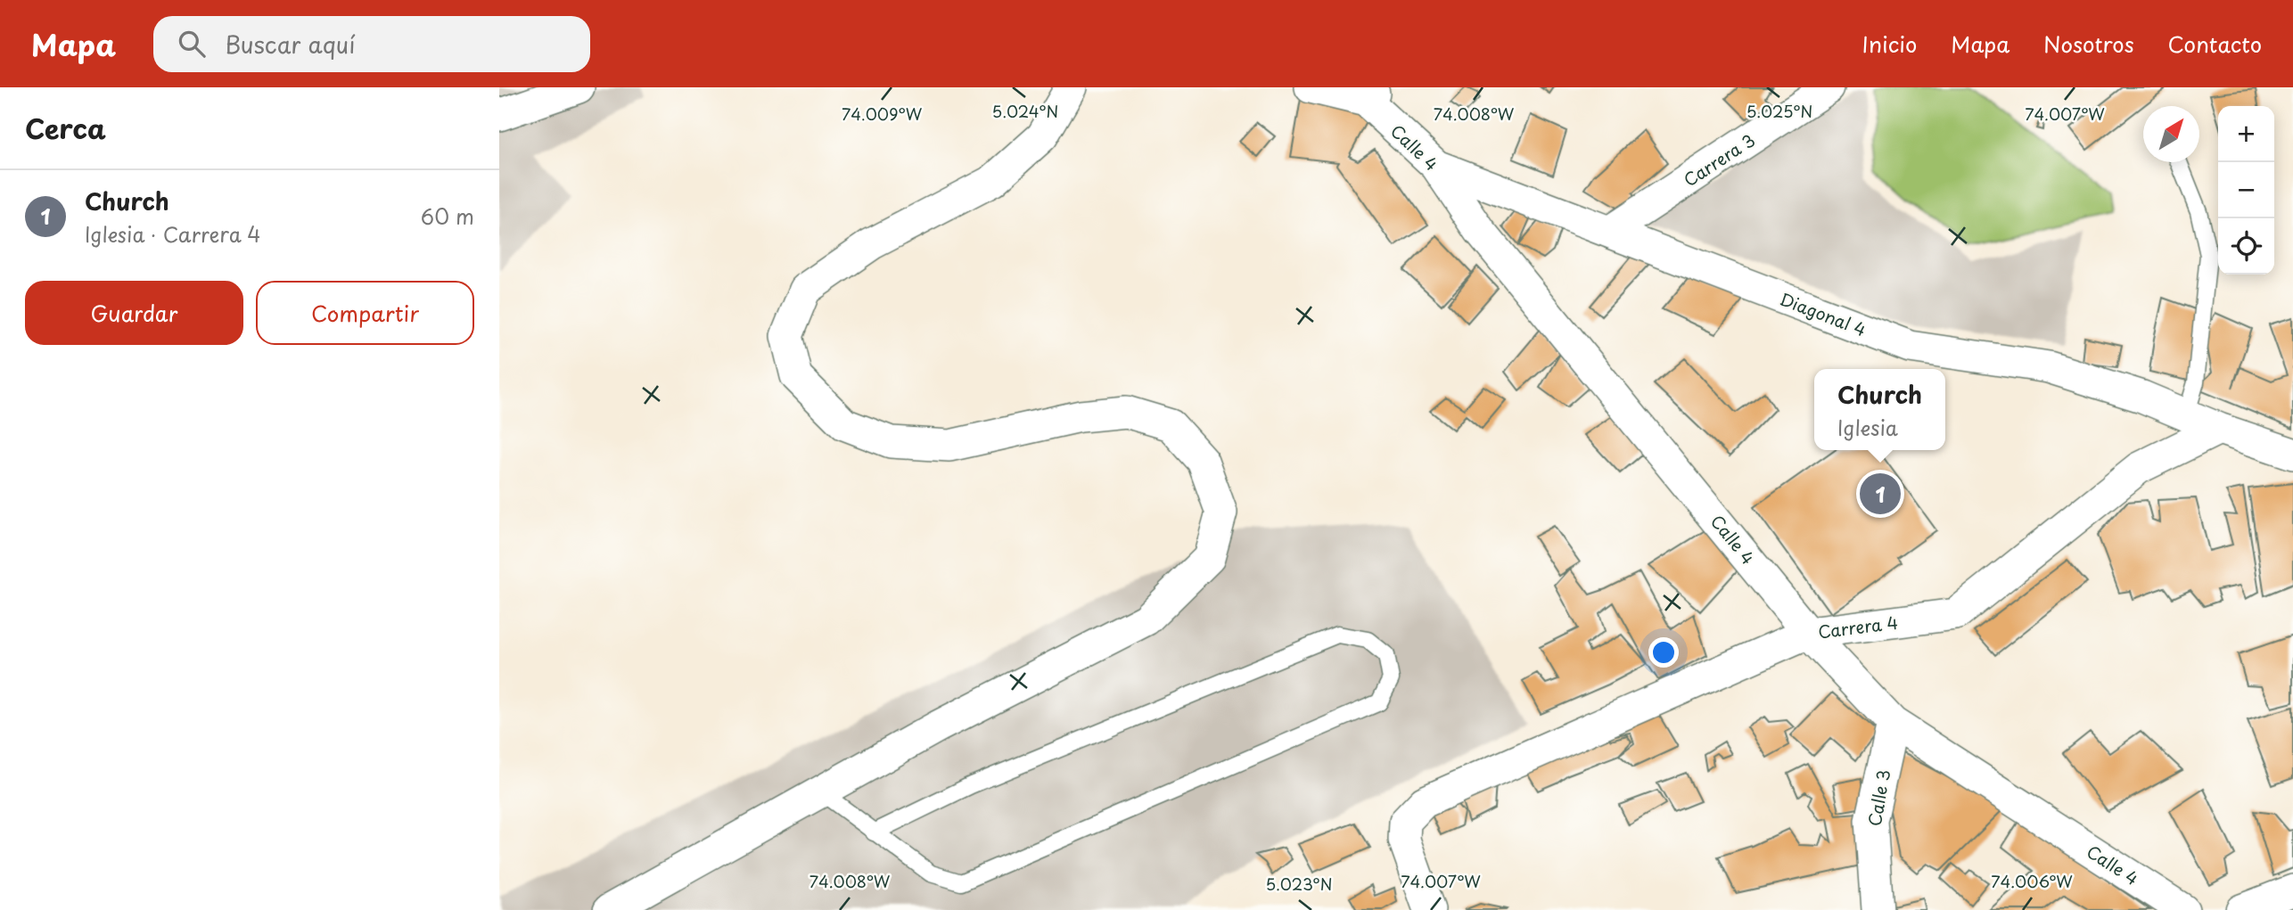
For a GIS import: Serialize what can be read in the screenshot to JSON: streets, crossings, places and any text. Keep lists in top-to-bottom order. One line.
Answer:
{"streets":{"street":["Calle 4","Carrera 3","Diagonal 4","Carrera 4","Calle 3"]},"crossings":[["Calle 4","Diagonal 4"],["Calle 4","Carrera 4"],["Calle 4","Calle 3"],["Carrera 3","Diagonal 4"],["Diagonal 4","Carrera 4"]],"north":"top right","page":{"header":"Mapa","search":"Buscar aquí","nav":["Inicio","Mapa","Nosotros","Contacto"],"heading":"Cerca","map_buttons":["+","−"],"list":[{"mark":"1","name":"Church","note":"Iglesia · Carrera 4","value":"60 m"}],"buttons":["Guardar","Compartir"],"popup":["Church","Iglesia"],"pins":"1"},"coordinates":["5.024°N","5.025°N","74.009°W","74.008°W","74.007°W","74.006°W","5.023°N"]}
